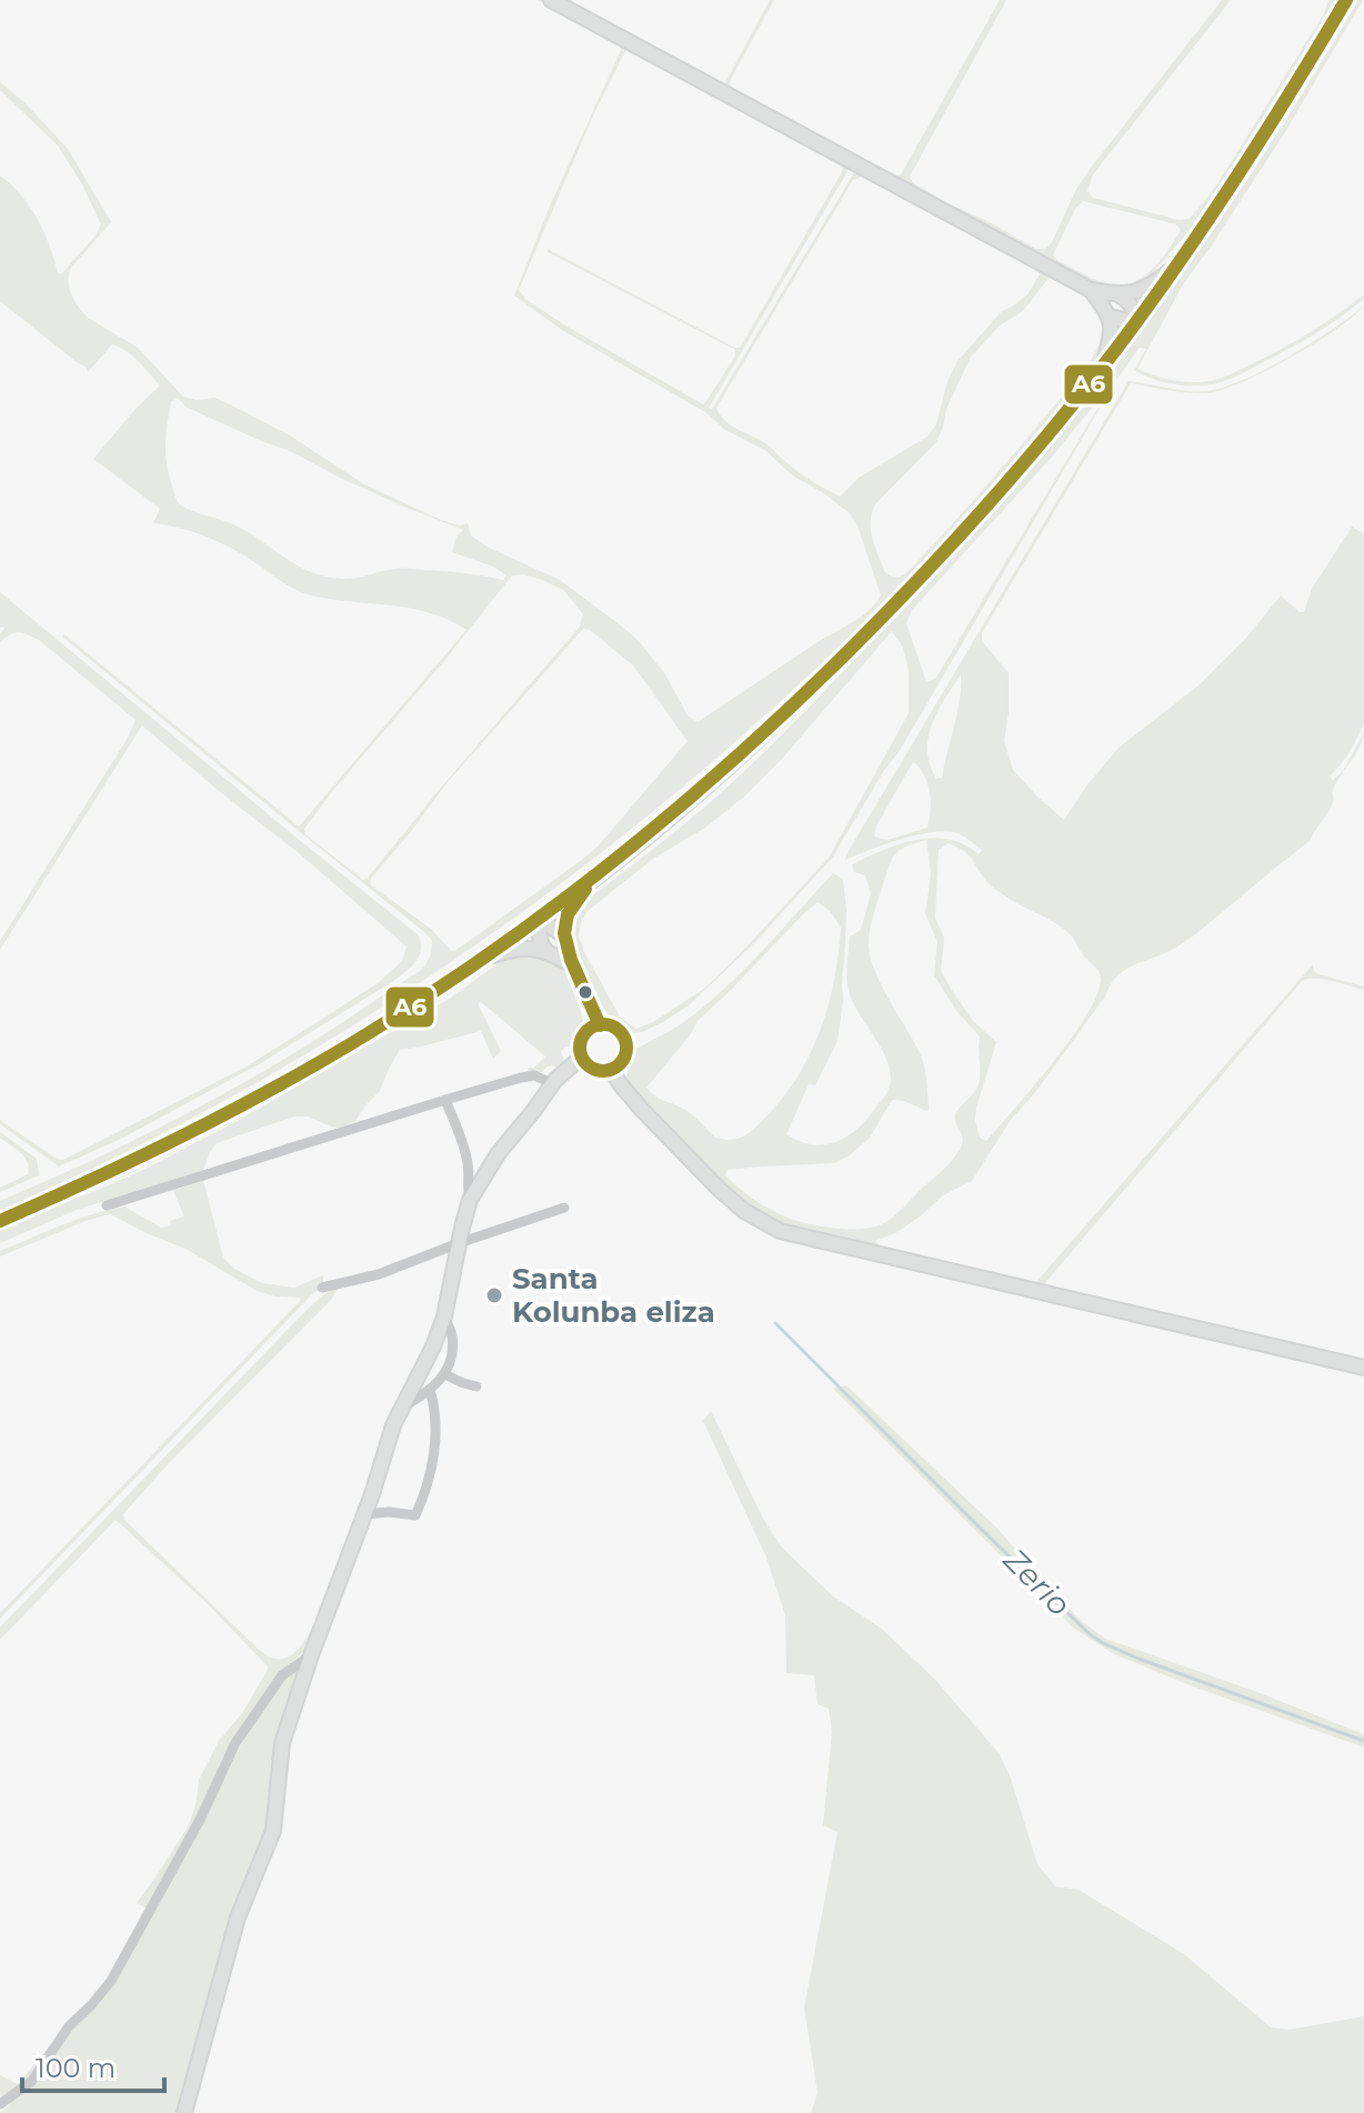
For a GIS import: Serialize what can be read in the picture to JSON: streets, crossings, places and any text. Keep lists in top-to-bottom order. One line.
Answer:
{"water":["Zerio"],"places":["Santa Kolunba eliza"],"lines":["transit line A6"],"scale_bar":"100 m"}
